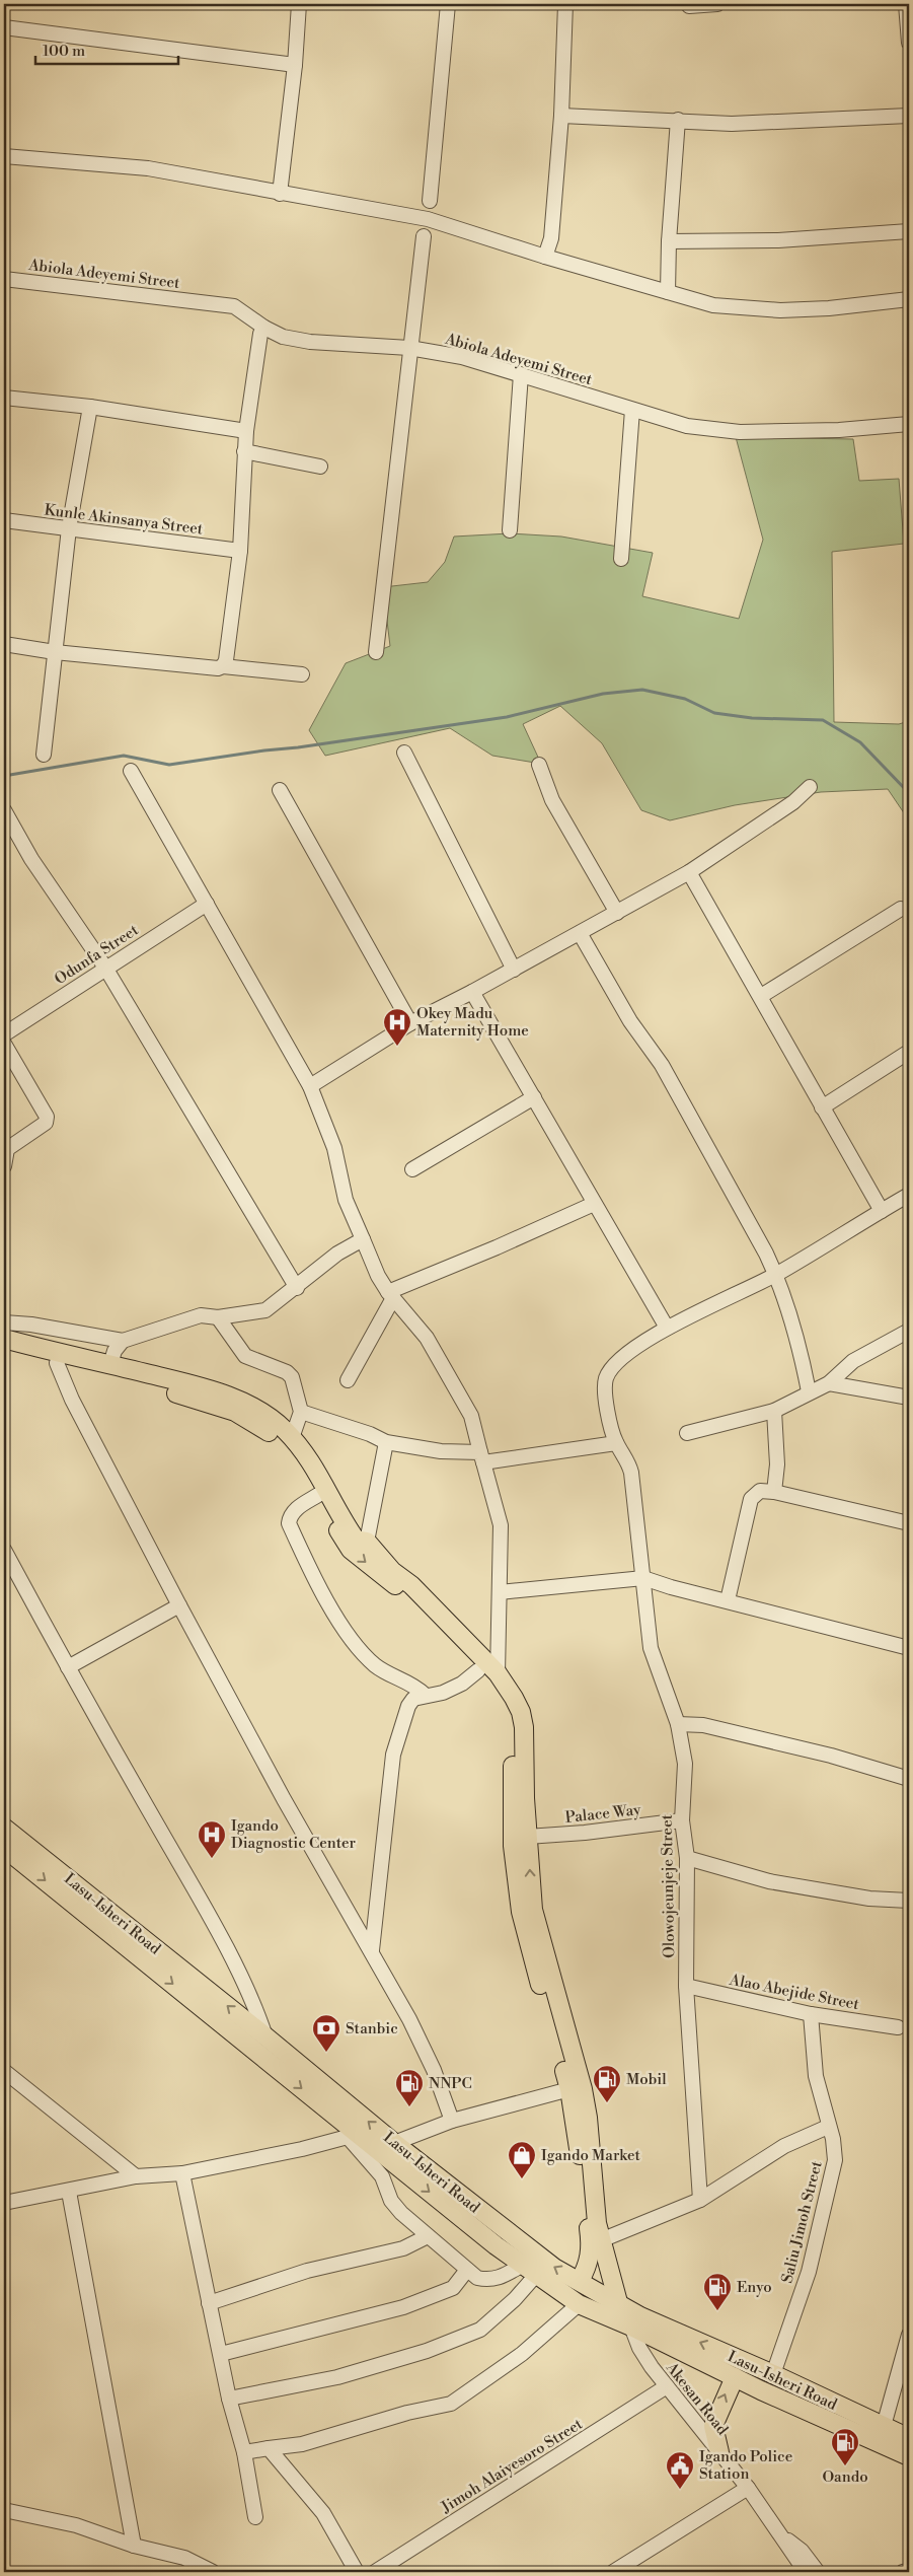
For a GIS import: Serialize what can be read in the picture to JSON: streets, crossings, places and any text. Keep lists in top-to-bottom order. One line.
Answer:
{"streets":{"main road":["Lasu-Isheri Road"],"street":["Abiola Adeyemi Street","Kunle Akinsanya Street","Odunfa Street","Palace Way","Olowojeunjeje Street","Alao Abejide Street","Saliu Jimoh Street","Akesan Road","Jimoh Alaiyesoro Street"]},"crossings":[["Palace Way","Olowojeunjeje Street"],["Olowojeunjeje Street","Alao Abejide Street"],["Lasu-Isheri Road","Saliu Jimoh Street"],["Lasu-Isheri Road","Akesan Road"],["Alao Abejide Street","Saliu Jimoh Street"],["Akesan Road","Jimoh Alaiyesoro Street"]],"places":{"hospital":["Okey Madu Maternity Home","Igando Diagnostic Center"],"bank":["Stanbic"],"fuel station":["Mobil","NNPC","Enyo","Oando"],"shop":["Igando Market"],"public building":["Igando Police Station"]},"scale_bar":"100 m"}
